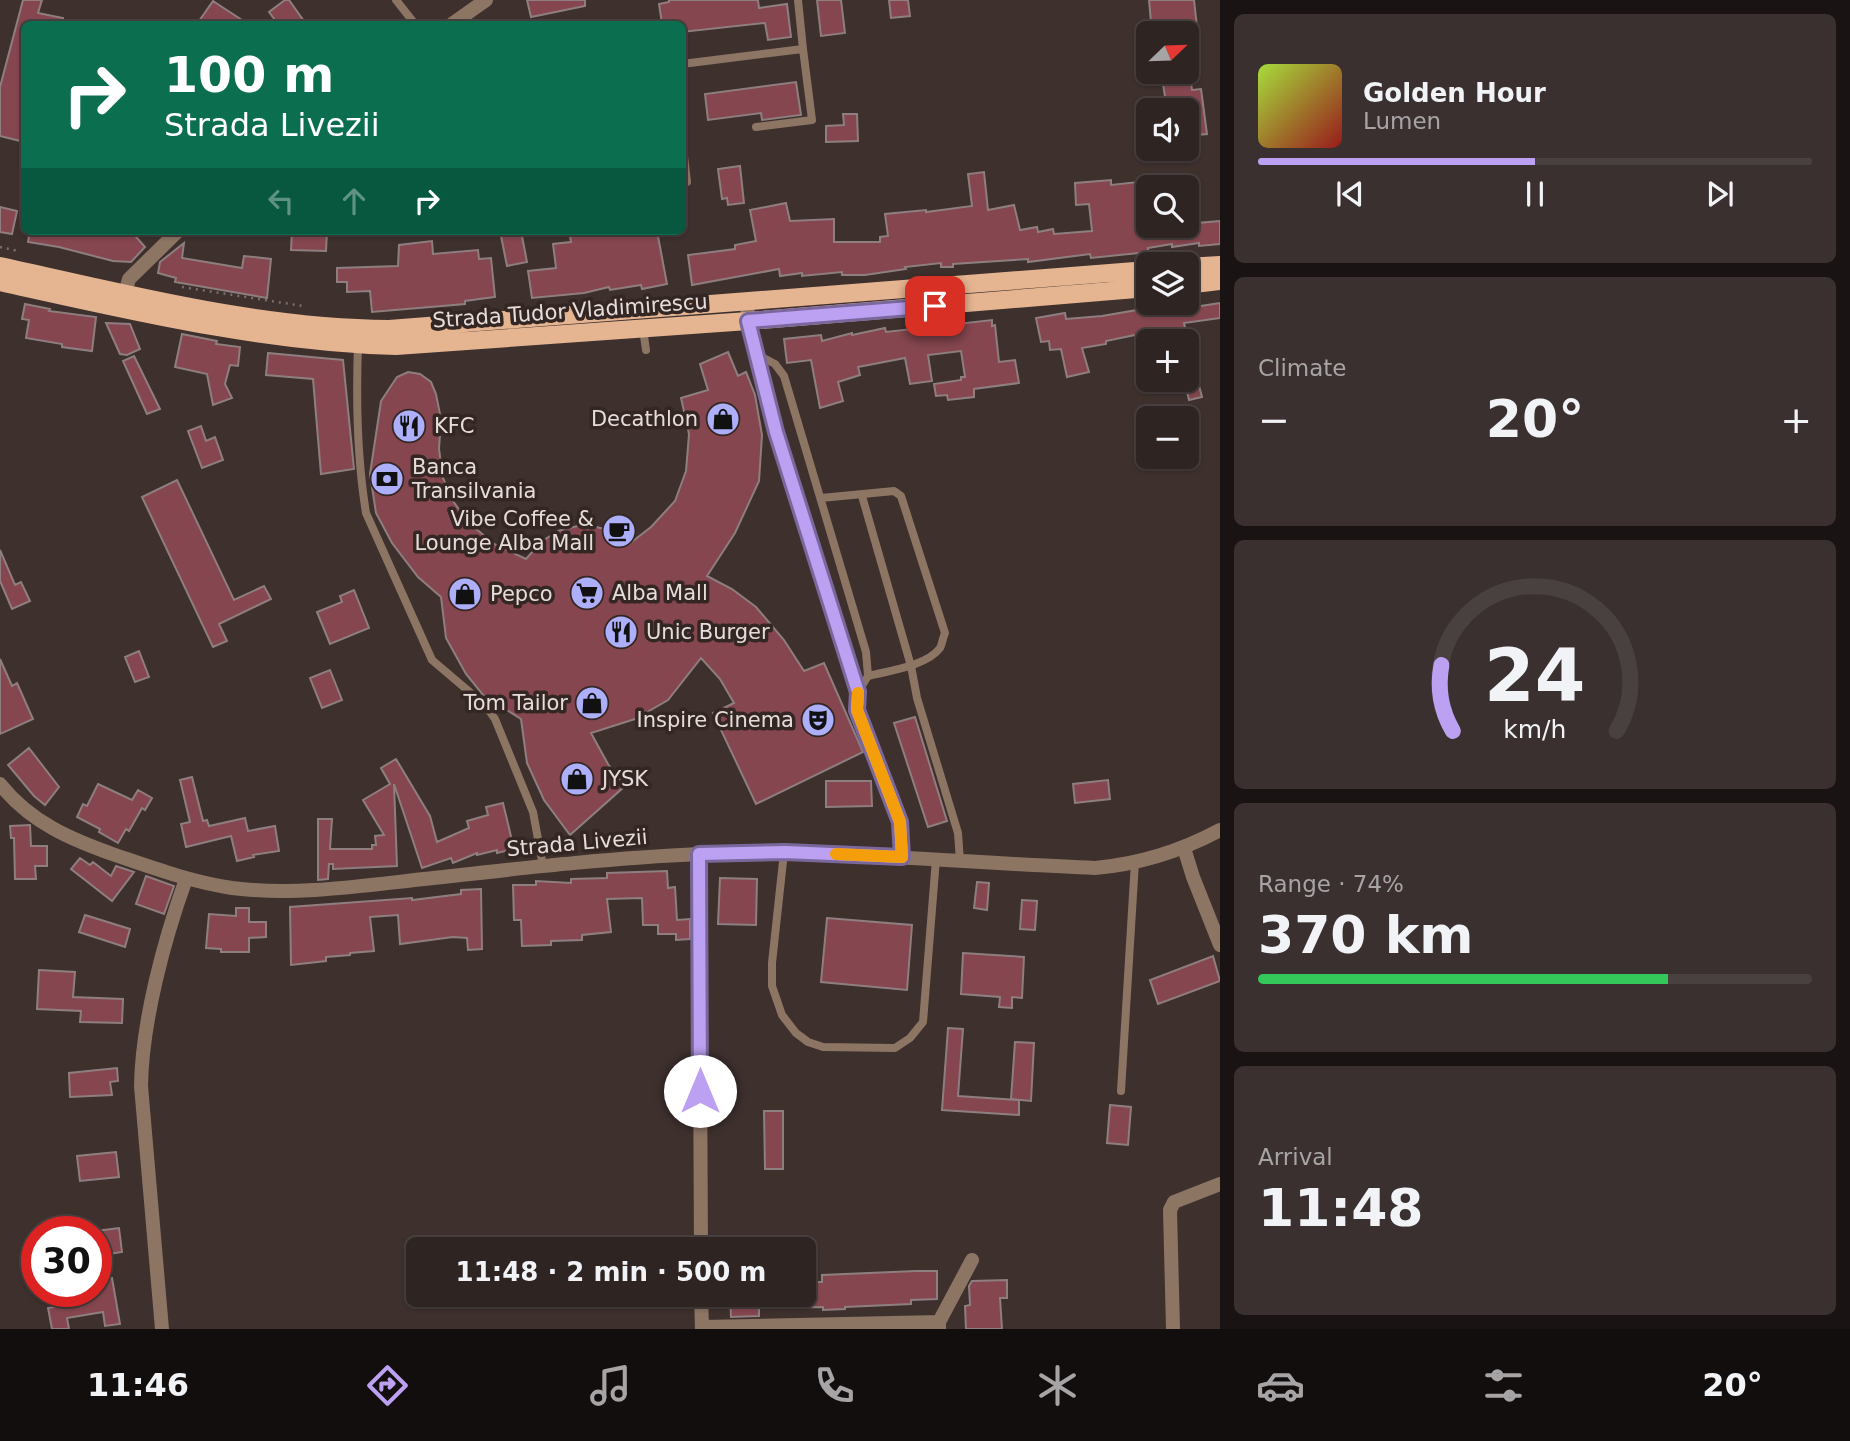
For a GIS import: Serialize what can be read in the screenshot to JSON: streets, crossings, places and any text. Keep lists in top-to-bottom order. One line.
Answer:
{"streets":{"main road":["Strada Tudor Vladimirescu"],"street":["Strada Livezii"]},"places":{"shop":["Decathlon","Pepco","Tom Tailor","JYSK"],"restaurant":["KFC","Unic Burger"],"bank":["Banca Transilvania"],"cafe":["Vibe Coffee & Lounge Alba Mall"],"supermarket":["Alba Mall"],"theatre":["Inspire Cinema"]},"north":"top right","page":{"map_buttons":["+","−"],"turn":["100 m","Strada Livezii"],"song":["Golden Hour","Lumen"],"tile":["Climate",["Range · 74%","370 km"],["Arrival","11:48"]],"heat":["−","20°","+"],"limit":"30","trip":"11:48 · 2 min · 500 m","tabs":["11:46","20°"],"gauge":["24","km/h"]}}
